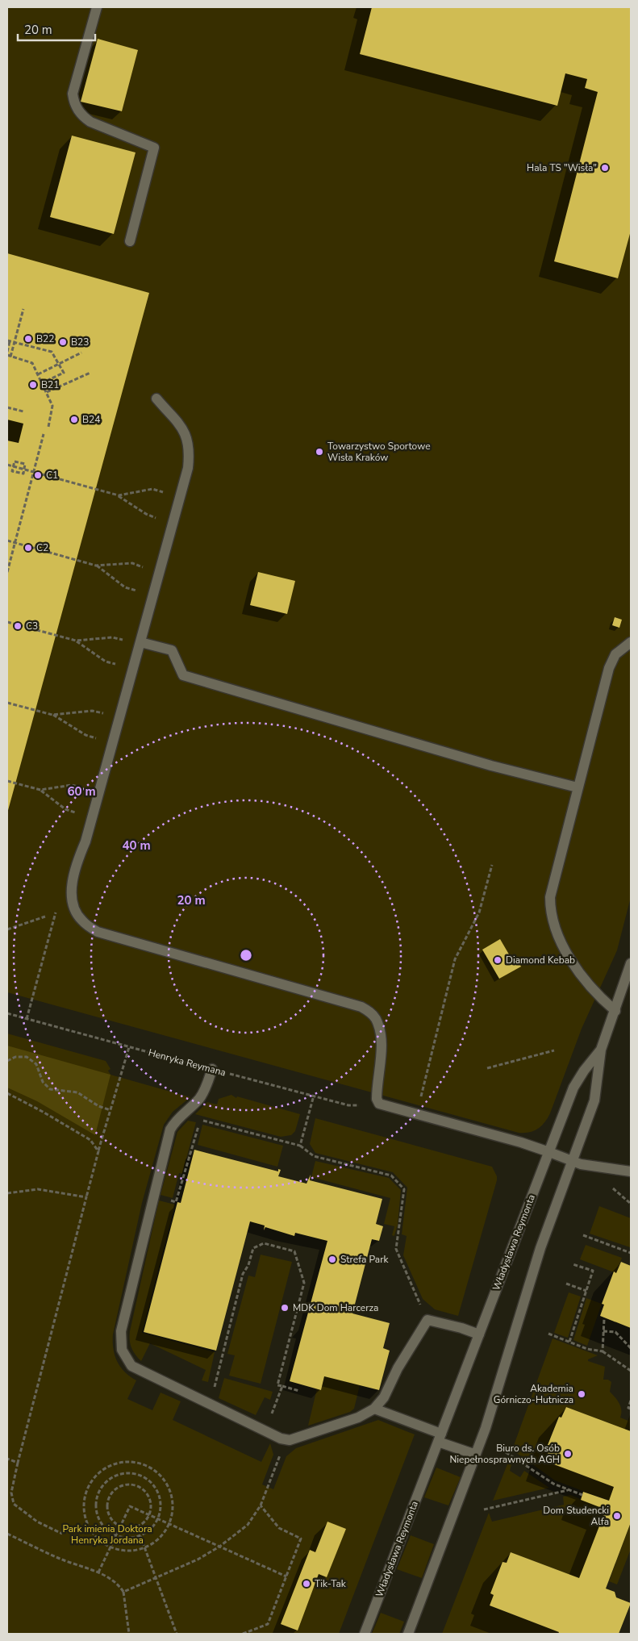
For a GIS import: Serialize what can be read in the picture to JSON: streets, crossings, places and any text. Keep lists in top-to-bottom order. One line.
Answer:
{"streets":{"street":["Władysława Reymonta"],"path":["Henryka Reymana"]},"parks":["Park imienia Doktora Henryka Jordana"],"places":["Hala TS \"Wisła\"","B22","B23","B21","B24","Towarzystwo Sportowe Wisła Kraków","C1","C2","C3","Diamond Kebab","Strefa Park","MDK Dom Harcerza","Akademia Górniczo-Hutnicza","Biuro ds. Osób Niepełnosprawnych AGH","Dom Studencki Alfa","Tik-Tak"],"scale_bar":"20 m","rings":["60 m","40 m","20 m"]}
